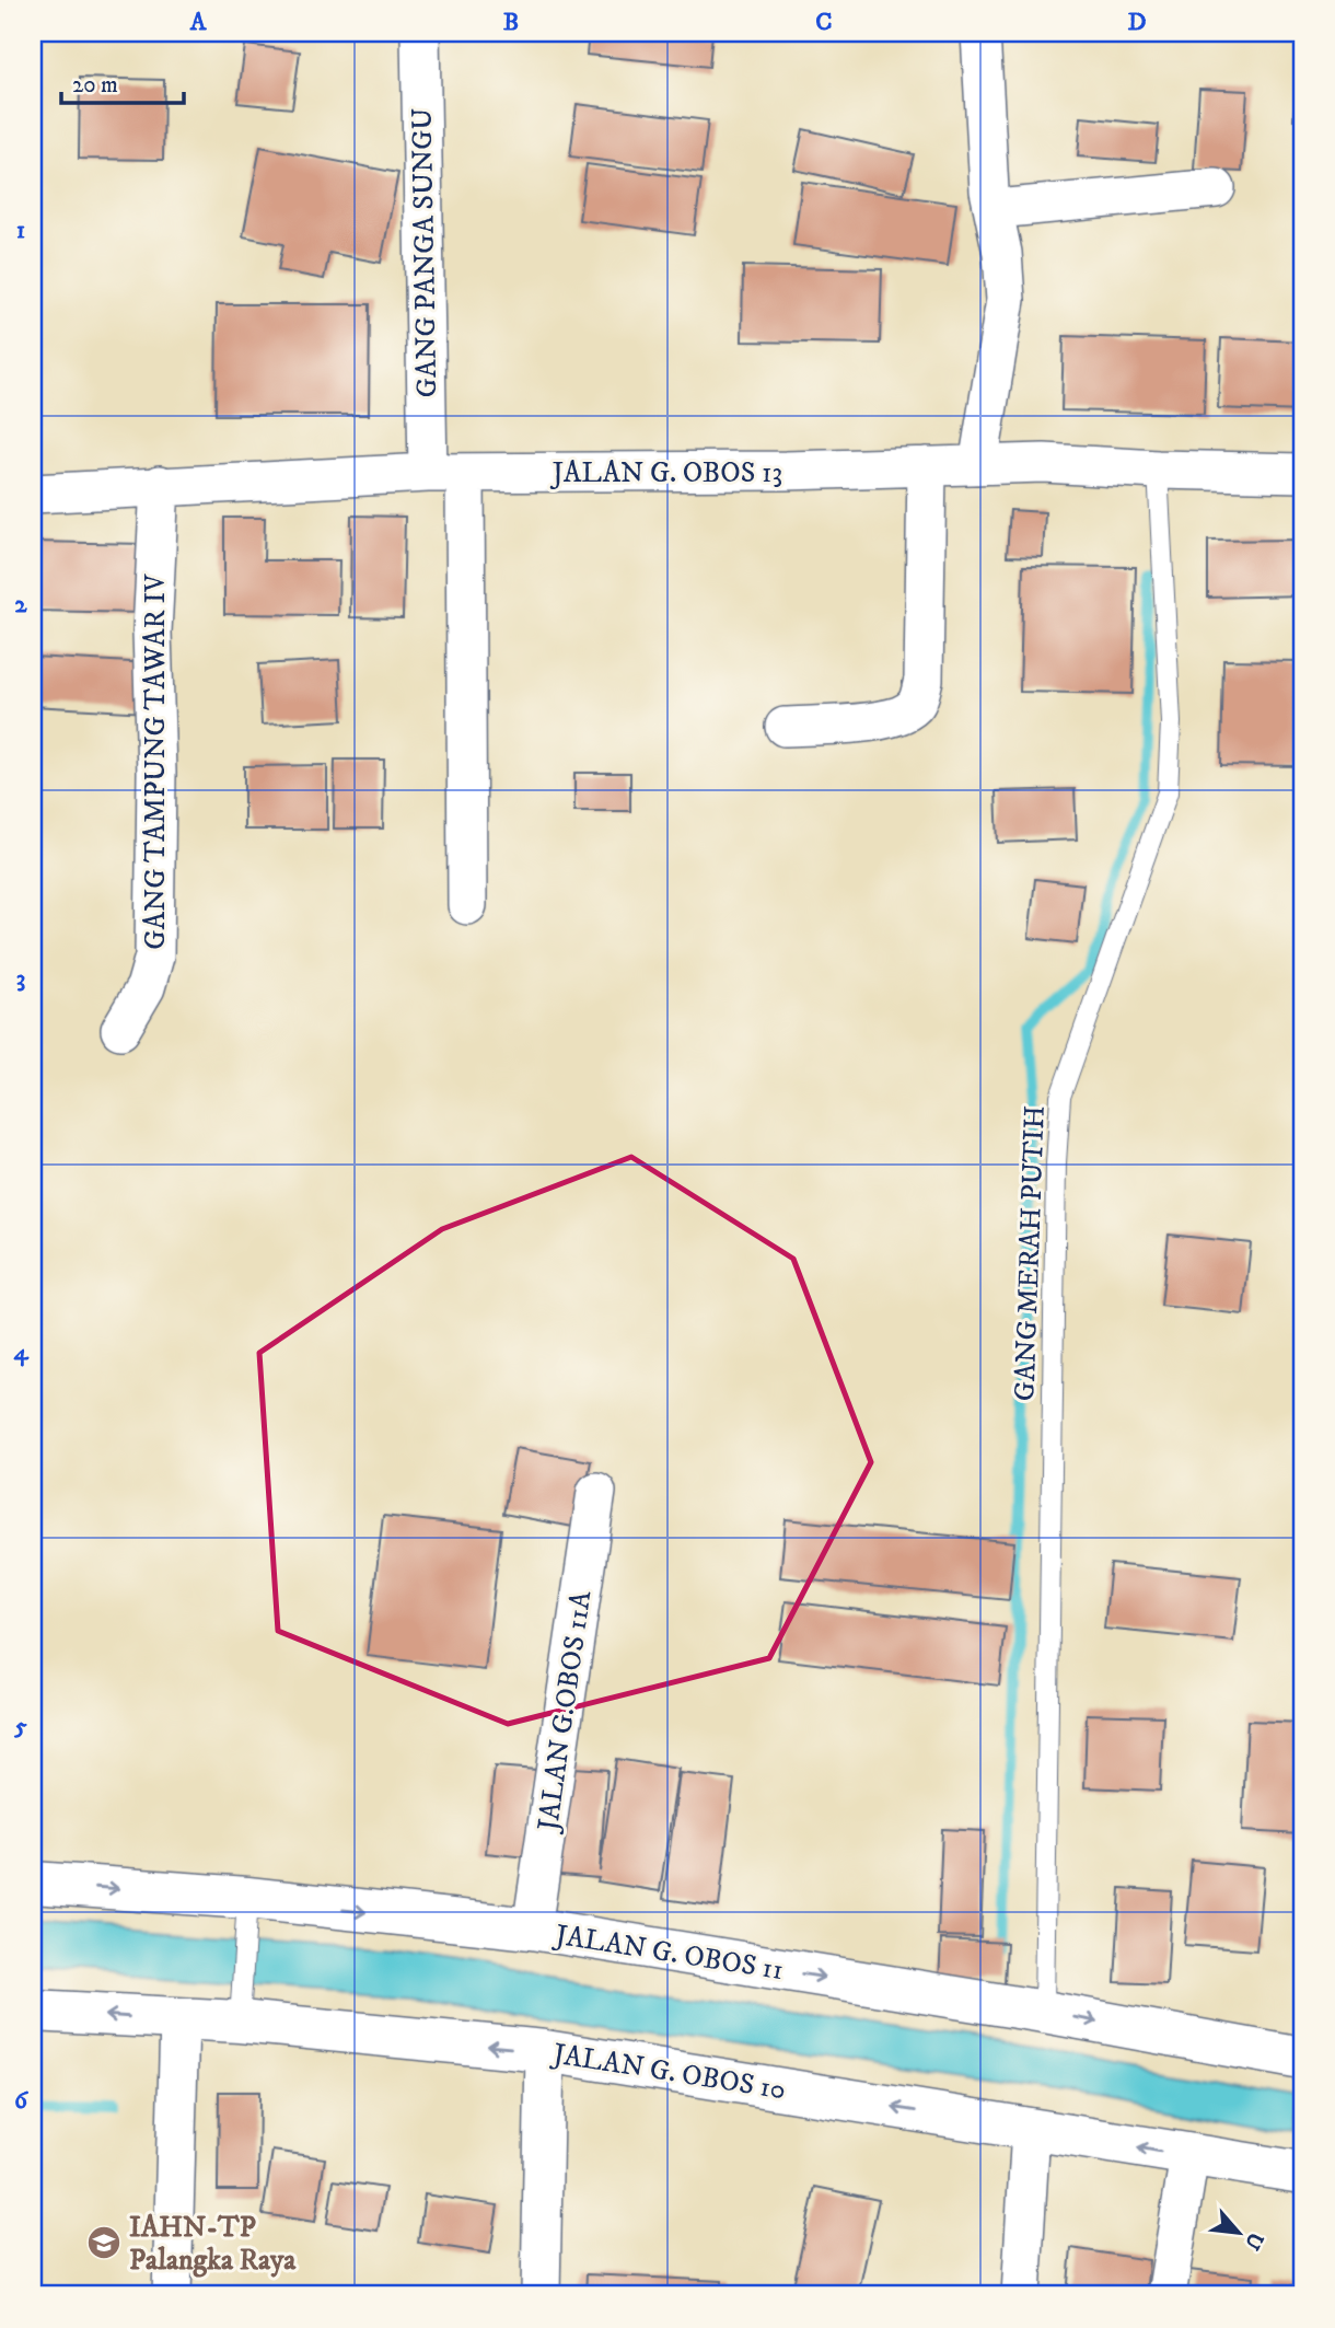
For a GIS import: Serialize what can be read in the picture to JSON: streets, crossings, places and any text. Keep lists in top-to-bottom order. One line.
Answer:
{"streets":{"street":["GANG PANGA SUNGU","JALAN G. OBOS 13","GANG TAMPUNG TAWAR IV","JALAN G.OBOS 11A","JALAN G. OBOS 11","JALAN G. OBOS 10"],"lane":["GANG MERAH PUTIH"]},"crossings":[["GANG PANGA SUNGU","JALAN G. OBOS 13"],["JALAN G. OBOS 13","GANG TAMPUNG TAWAR IV"],["JALAN G. OBOS 13","GANG MERAH PUTIH"],["GANG MERAH PUTIH","JALAN G. OBOS 11"],["JALAN G.OBOS 11A","JALAN G. OBOS 11"]],"one_way":["JALAN G. OBOS 11","JALAN G. OBOS 10"],"places":{"school or university":["IAHN-TP Palangka Raya"]},"scale_bar":"20 m","north":"bottom right","grid":{"columns":["A","B","C","D"],"rows":["1","2","3","4","5","6"]}}
